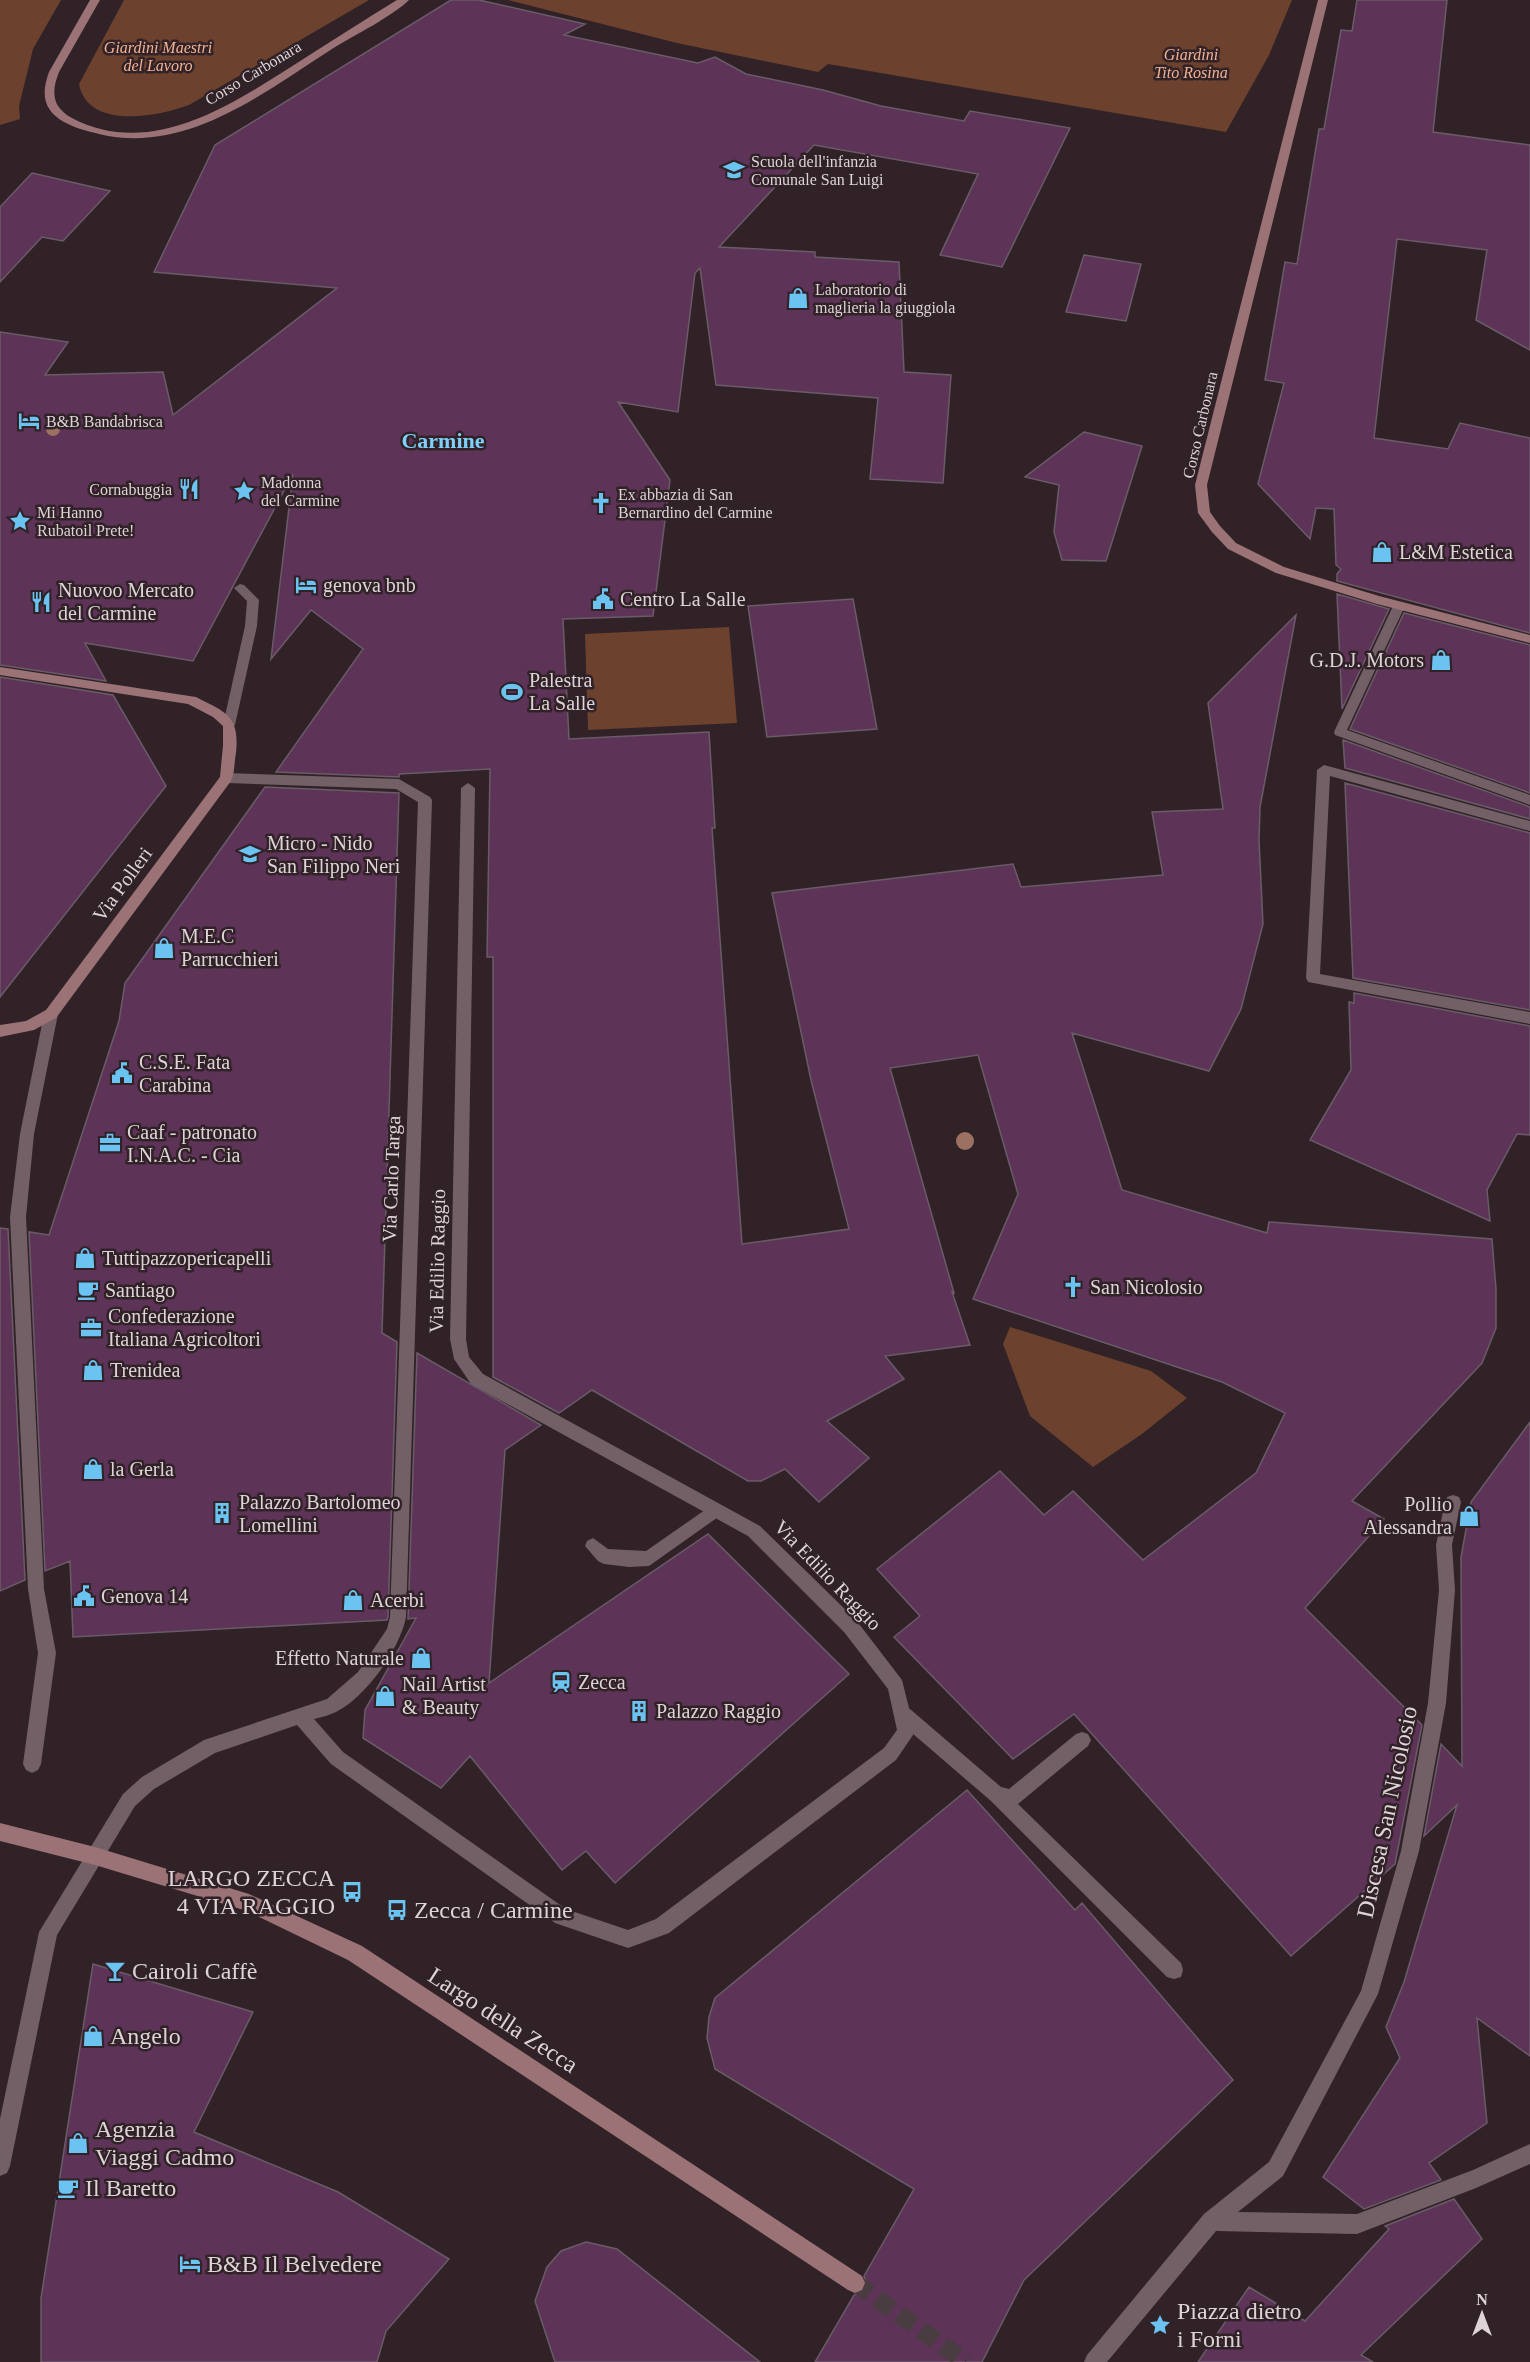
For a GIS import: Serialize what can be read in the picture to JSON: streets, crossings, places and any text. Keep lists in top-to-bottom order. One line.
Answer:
{"streets":{"street":["Corso Carbonara","Via Polleri","Via Carlo Targa","Via Edilio Raggio","Discesa San Nicolosio","Largo della Zecca"]},"crossings":[["Via Polleri","Via Carlo Targa"],["Via Carlo Targa","Via Edilio Raggio"]],"districts":["Carmine"],"parks":["Giardini Maestri del Lavoro","Giardini Tito Rosina"],"places":{"school or university":["Scuola dell'infanzia Comunale San Luigi","Micro - Nido San Filippo Neri"],"shop":["Laboratorio di maglieria la giuggiola","L&M Estetica","G.D.J. Motors","M.E.C Parrucchieri","Tuttipazzopericapelli","Trenidea","la Gerla","Pollio Alessandra","Acerbi","Effetto Naturale","Nail Artist & Beauty","Angelo","Agenzia Viaggi Cadmo"],"hotel":["B&B Bandabrisca","genova bnb","B&B Il Belvedere"],"restaurant":["Cornabuggia","Nuovoo Mercato del Carmine"],"place":["Madonna del Carmine","Mi Hanno Rubatoil Prete!","Piazza dietro i Forni"],"church":["Ex abbazia di San Bernardino del Carmine","San Nicolosio"],"public building":["Centro La Salle","C.S.E. Fata Carabina","Genova 14"],"sports":["Palestra La Salle"],"office":["Caaf - patronato I.N.A.C. - Cia","Confederazione Italiana Agricoltori"],"cafe":["Santiago","Il Baretto"],"building":["Palazzo Bartolomeo Lomellini","Palazzo Raggio"],"station":["Zecca"],"bus stop":["LARGO ZECCA 4 VIA RAGGIO","Zecca / Carmine"],"bar":["Cairoli Caffè"]},"north":"top"}
